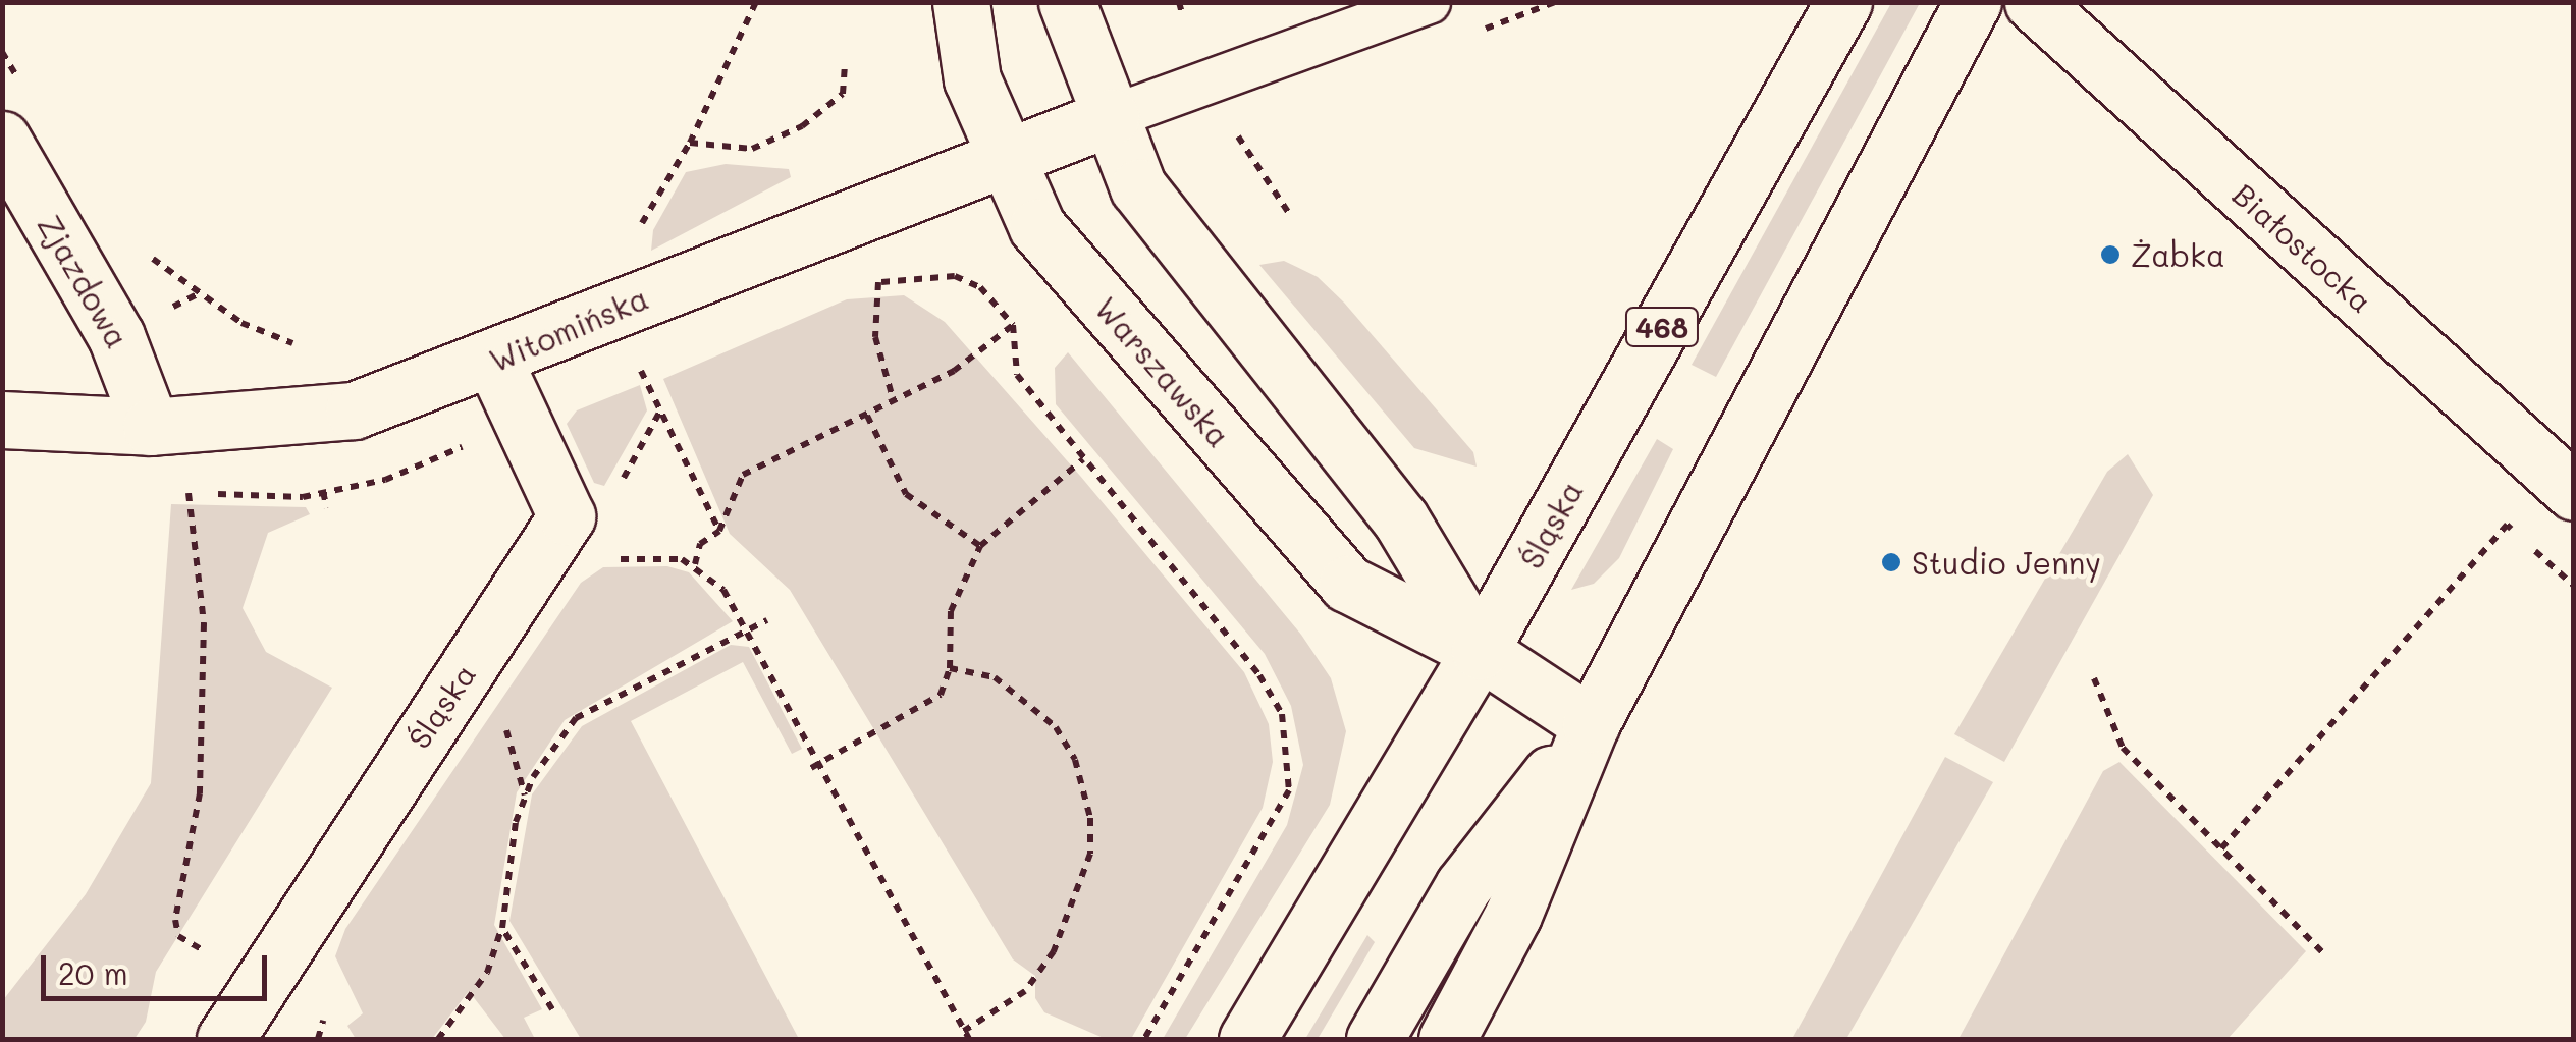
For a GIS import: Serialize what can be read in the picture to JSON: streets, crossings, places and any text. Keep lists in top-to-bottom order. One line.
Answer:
{"streets":{"street":["Białostocka","Zjazdowa","468","Witomińska","Warszawska","Śląska"]},"crossings":[["Zjazdowa","Witomińska"],["Witomińska","Warszawska"],["Witomińska","Śląska"],["Warszawska","Śląska"]],"places":["Żabka","Studio Jenny"],"scale_bar":"20 m"}
